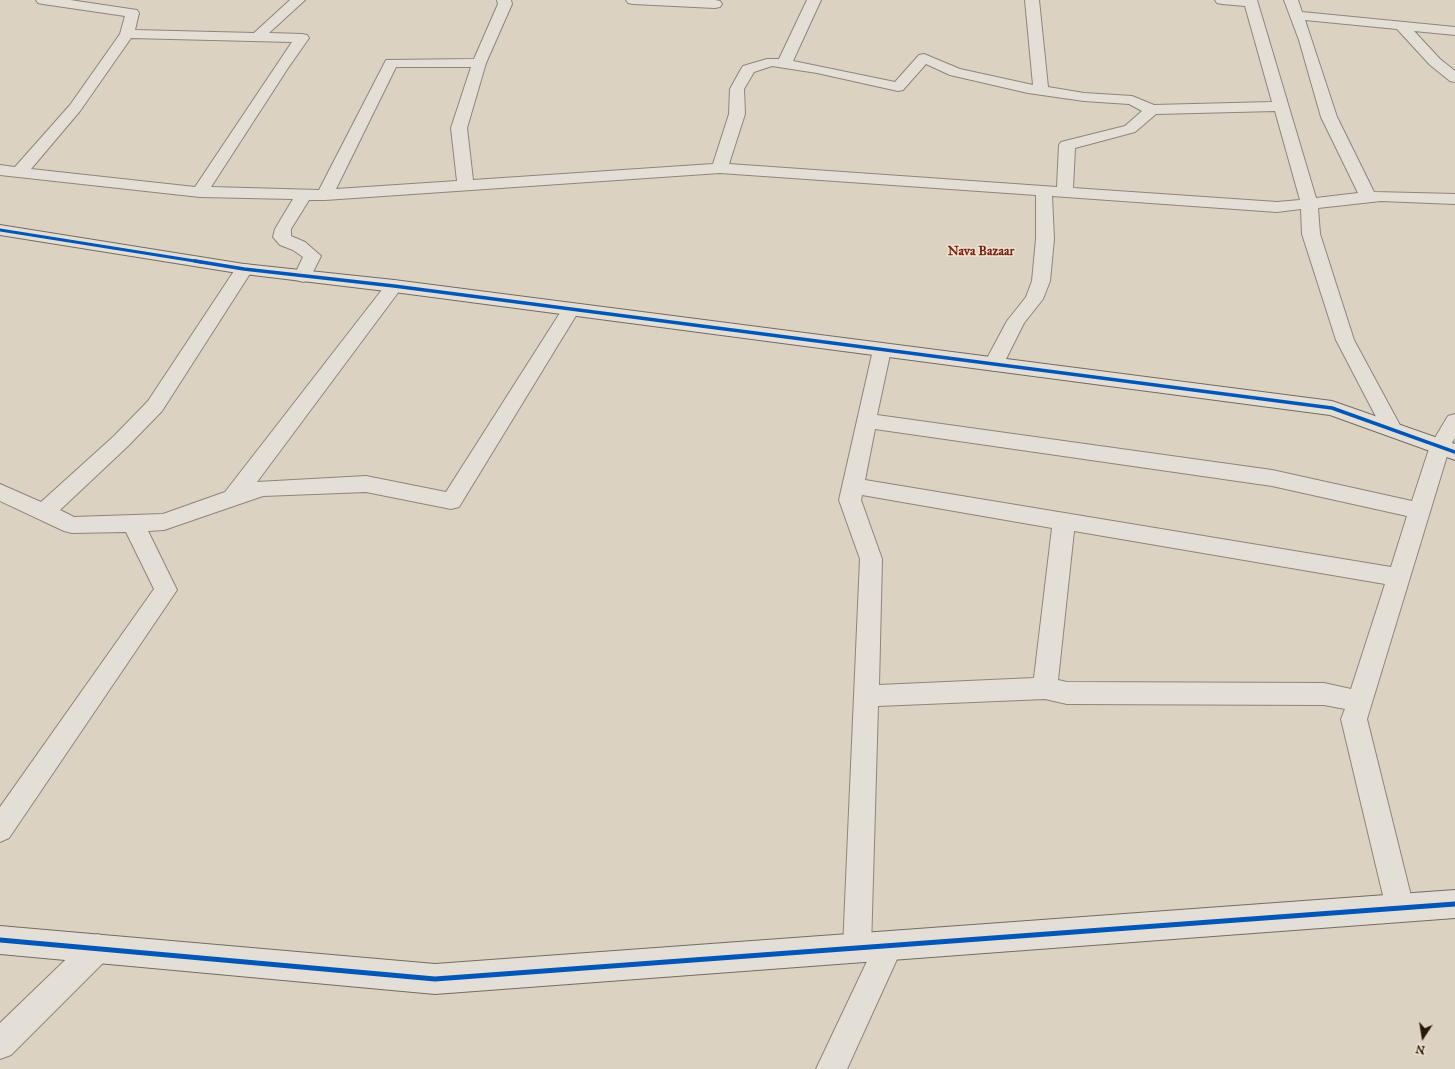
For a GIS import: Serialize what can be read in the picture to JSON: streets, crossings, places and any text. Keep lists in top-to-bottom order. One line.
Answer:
{"districts":["Nava Bazaar"],"north":"bottom"}
